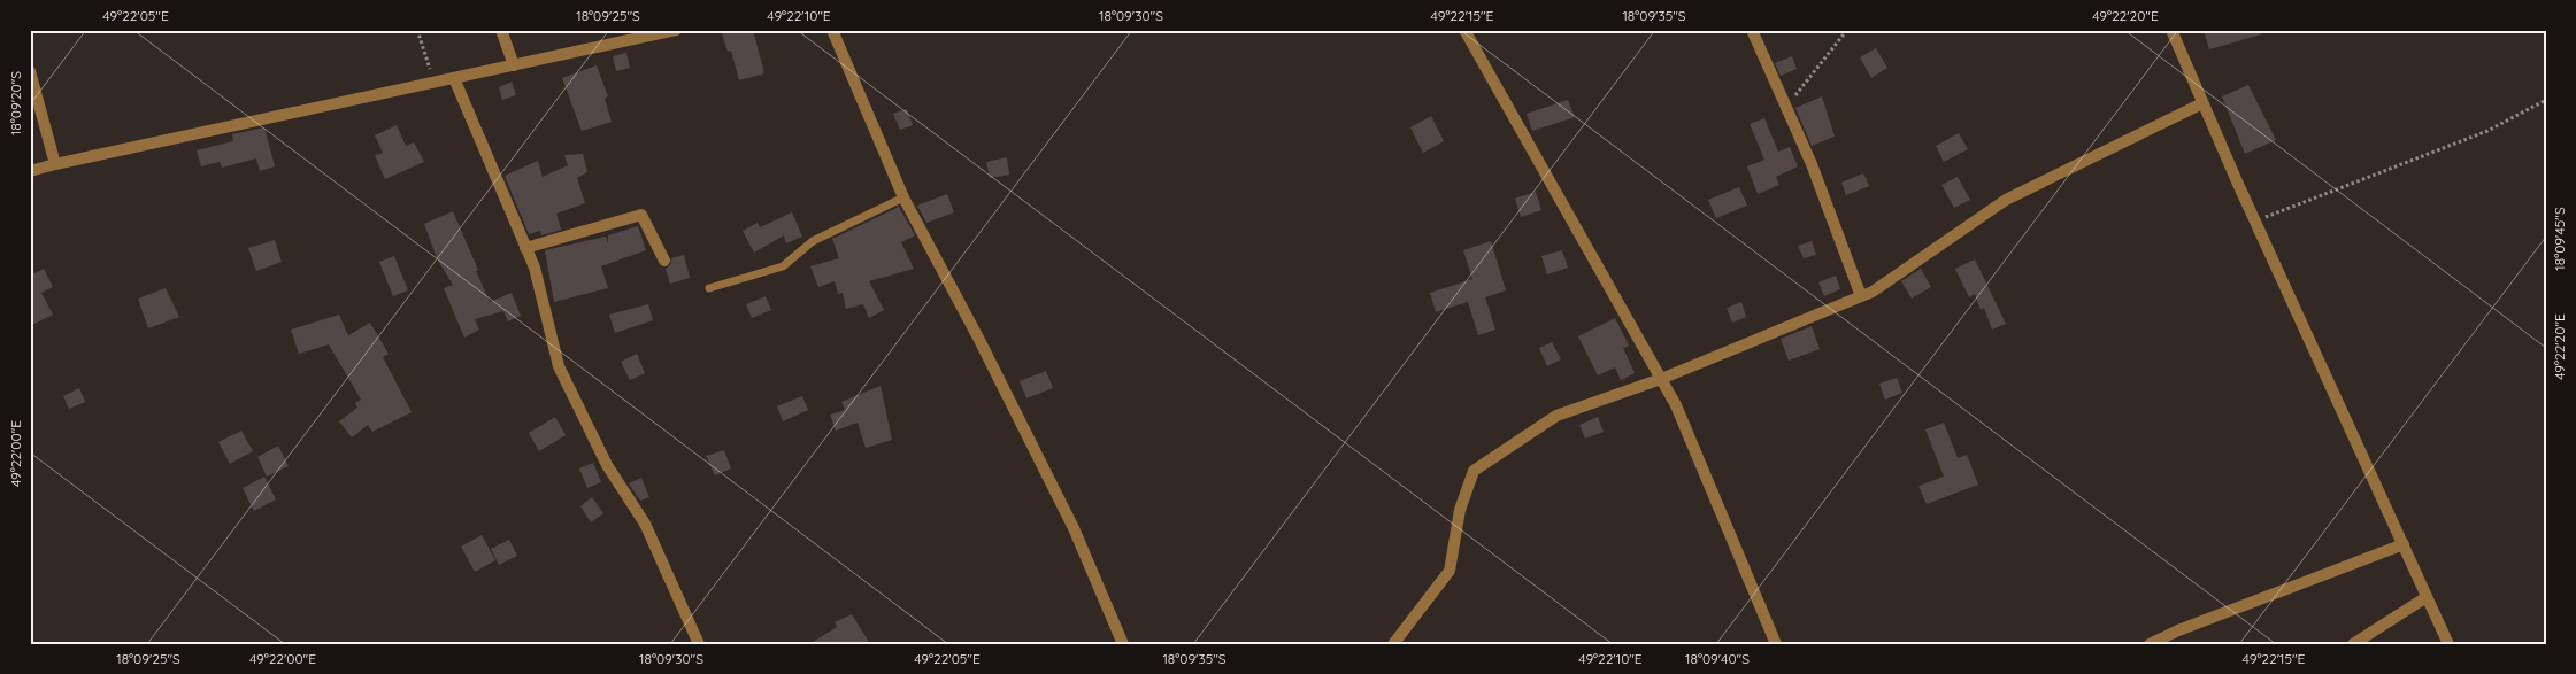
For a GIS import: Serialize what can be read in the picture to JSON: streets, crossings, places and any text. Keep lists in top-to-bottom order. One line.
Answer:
{"coordinates":["49°22'05\"E","18°09'25\"S","49°22'10\"E","18°09'30\"S","49°22'15\"E","18°09'35\"S","49°22'20\"E","18°09'20\"S","18°09'45\"S","49°22'00\"E","18°09'40\"S"]}
